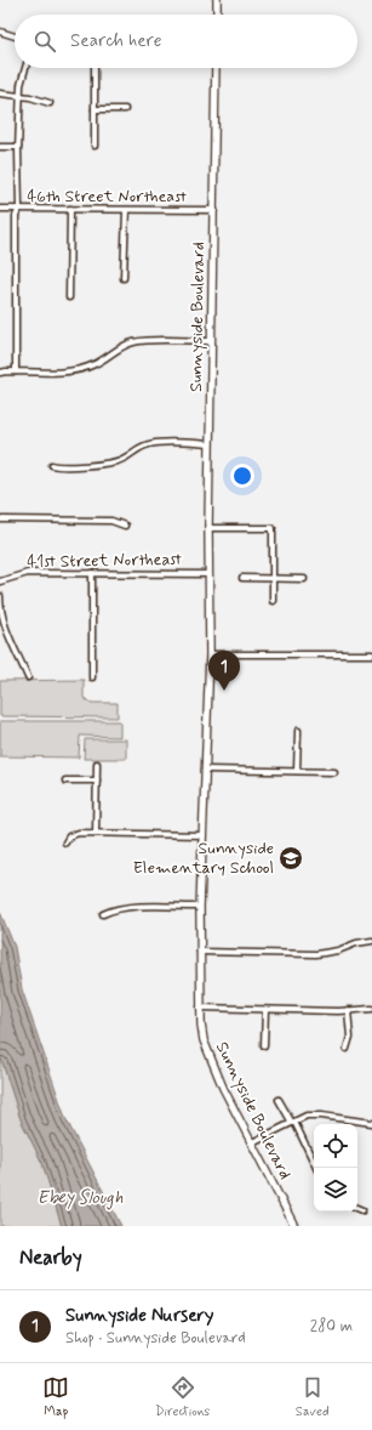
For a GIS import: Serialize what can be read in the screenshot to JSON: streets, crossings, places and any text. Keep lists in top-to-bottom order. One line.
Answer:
{"streets":{"street":["46th Street Northeast","Sunnyside Boulevard","41st Street Northeast"]},"crossings":[["46th Street Northeast","Sunnyside Boulevard"],["Sunnyside Boulevard","41st Street Northeast"]],"water":["Ebey Slough"],"places":{"school or university":["Sunnyside Elementary School"]},"page":{"search":"Search here","pins":"1","heading":"Nearby","list":[{"mark":"1","name":"Sunnyside Nursery","note":"Shop · Sunnyside Boulevard","value":"280 m"}],"nav":["Map","Directions","Saved"]}}
